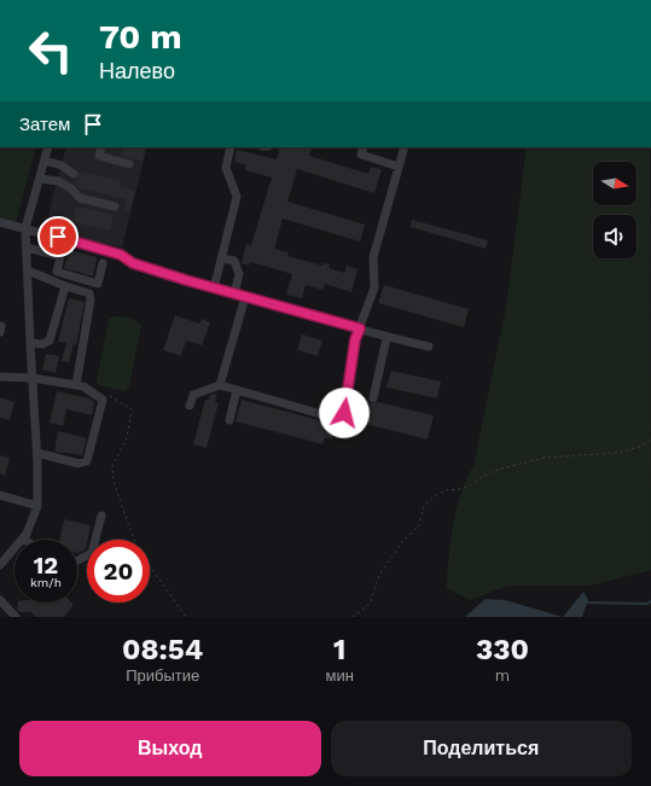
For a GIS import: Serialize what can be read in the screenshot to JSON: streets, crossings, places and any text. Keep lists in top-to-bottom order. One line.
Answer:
{"north":"right","page":{"turn":["70 m","Налево"],"then":"Затем","speed":"12 km/h","limit":"20","eta":["08:54","Прибытие","1","мин","330","m"],"buttons":["Выход","Поделиться"]}}
